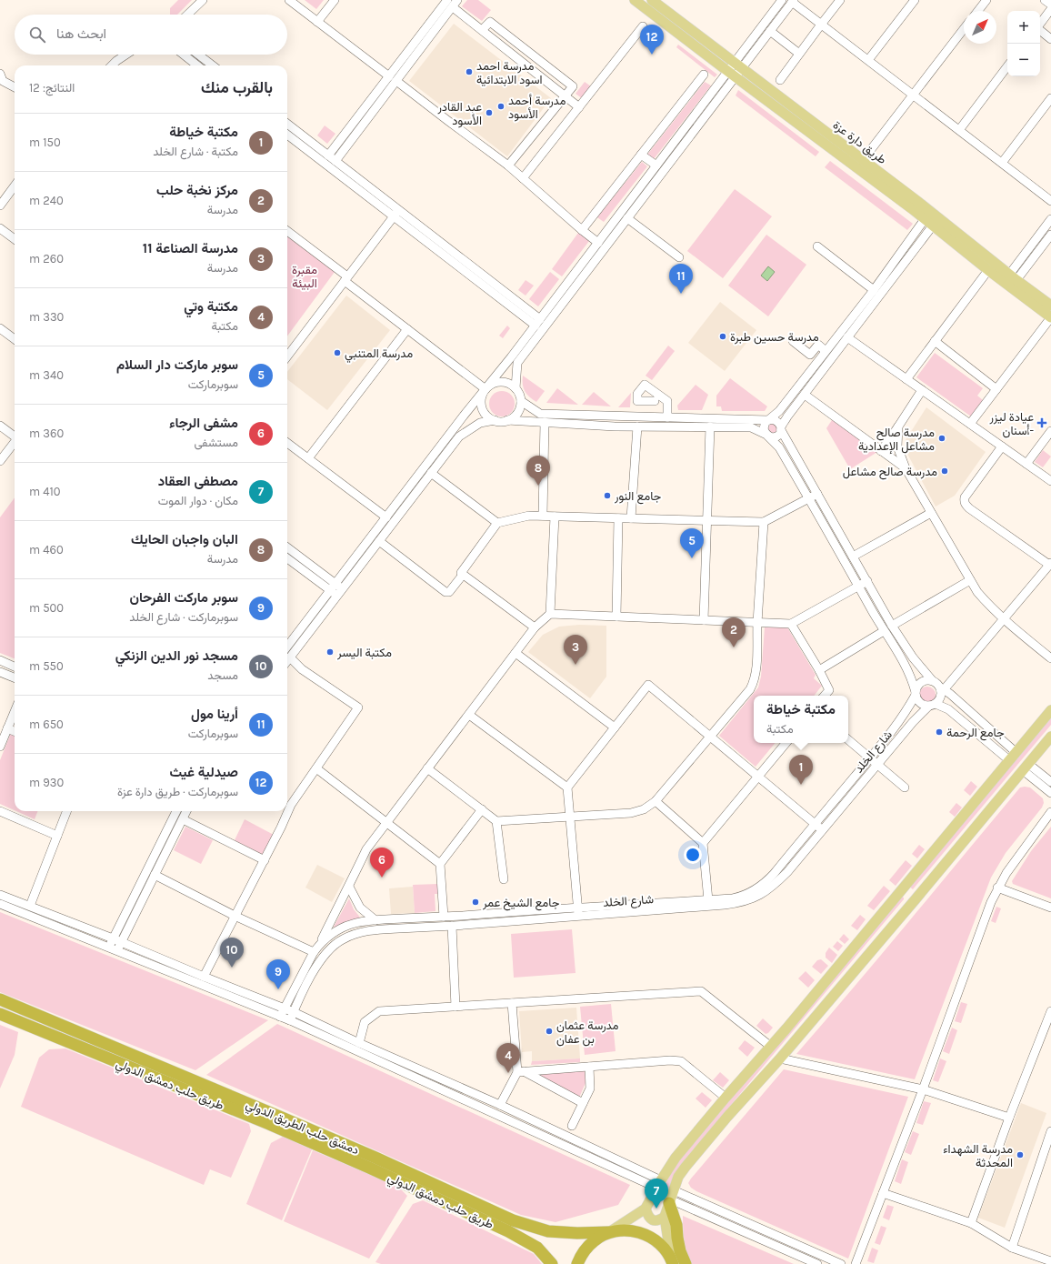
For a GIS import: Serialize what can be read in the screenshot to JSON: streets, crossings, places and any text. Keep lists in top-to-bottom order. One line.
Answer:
{"streets":{"highway":["طريق حلب دمشق الدولي","دمشق حلب الطريق الدولي"],"main road":["طريق دارة عزة"],"street":["شارع الخلد"]},"parks":["مقبرة البيئة"],"places":{"other":["مدرسة احمد اسود الابتدائية","مدرسة أحمد الأسود","عبد القادر الأسود","مدرسة حسين طبرة","مدرسة المتنبي","مدرسة صالح مشاعل الإعدادية","مدرسة صالح مشاعل","جامع النور","مكتبة اليسر","جامع الرحمة","جامع الشيخ عمر","مدرسة عثمان بن عفان","مدرسة الشهداء المحدثة"],"health":["عيادة ليزر أسنان-"]},"north":"top right","page":{"map_buttons":["+","−"],"search":"ابحث هنا","pins":["12","11","8","5","2","3","1","6","10","9","4","7"],"heading":["بالقرب منك","النتائج: 12"],"list":[{"mark":"1","name":"مكتبة خياطة","note":"مكتبة · شارع الخلد","value":"150 m"},{"mark":"2","name":"مركز نخبة حلب","note":"مدرسة","value":"240 m"},{"mark":"3","name":"مدرسة الصناعة 11","note":"مدرسة","value":"260 m"},{"mark":"4","name":"مكتبة وتي","note":"مكتبة","value":"330 m"},{"mark":"5","name":"سوبر ماركت دار السلام","note":"سوبرماركت","value":"340 m"},{"mark":"6","name":"مشفى الرجاء","note":"مستشفى","value":"360 m"},{"mark":"7","name":"مصطفى العقاد","note":"مكان · دوار الموت","value":"410 m"},{"mark":"8","name":"البان واجبان الحايك","note":"مدرسة","value":"460 m"},{"mark":"9","name":"سوبر ماركت الفرحان","note":"سوبرماركت · شارع الخلد","value":"500 m"},{"mark":"10","name":"مسجد نور الدين الزنكي","note":"مسجد","value":"550 m"},{"mark":"11","name":"أرينا مول","note":"سوبرماركت","value":"650 m"},{"mark":"12","name":"صيدلية غيث","note":"سوبرماركت · طريق دارة عزة","value":"930 m"}],"popup":["مكتبة خياطة","مكتبة"]}}
